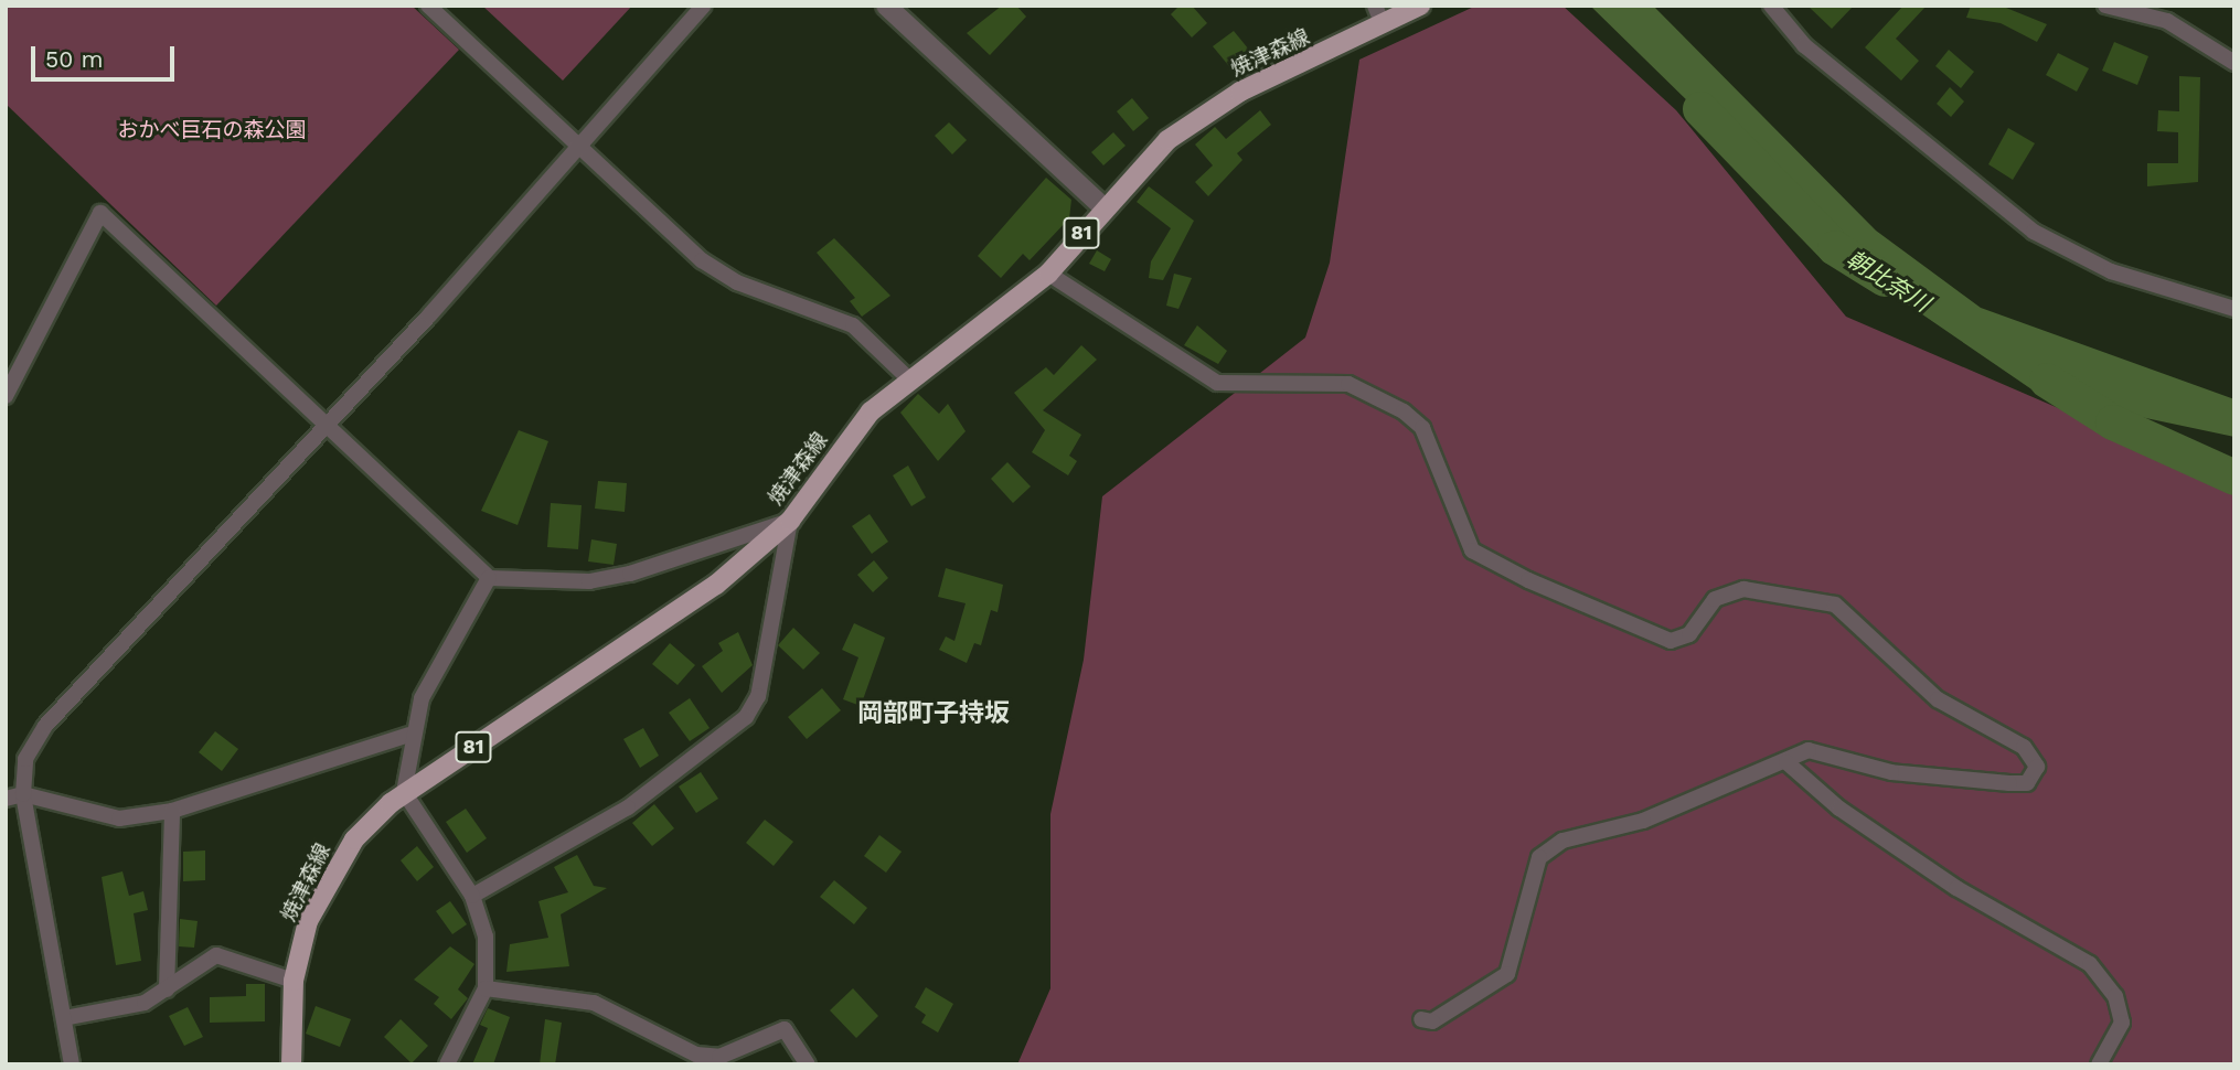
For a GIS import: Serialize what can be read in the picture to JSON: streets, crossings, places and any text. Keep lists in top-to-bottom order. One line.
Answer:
{"streets":{"main road":["焼津森線","81"]},"districts":["岡部町子持坂"],"water":["朝比奈川"],"parks":["おかべ巨石の森公園"],"scale_bar":"50 m"}
